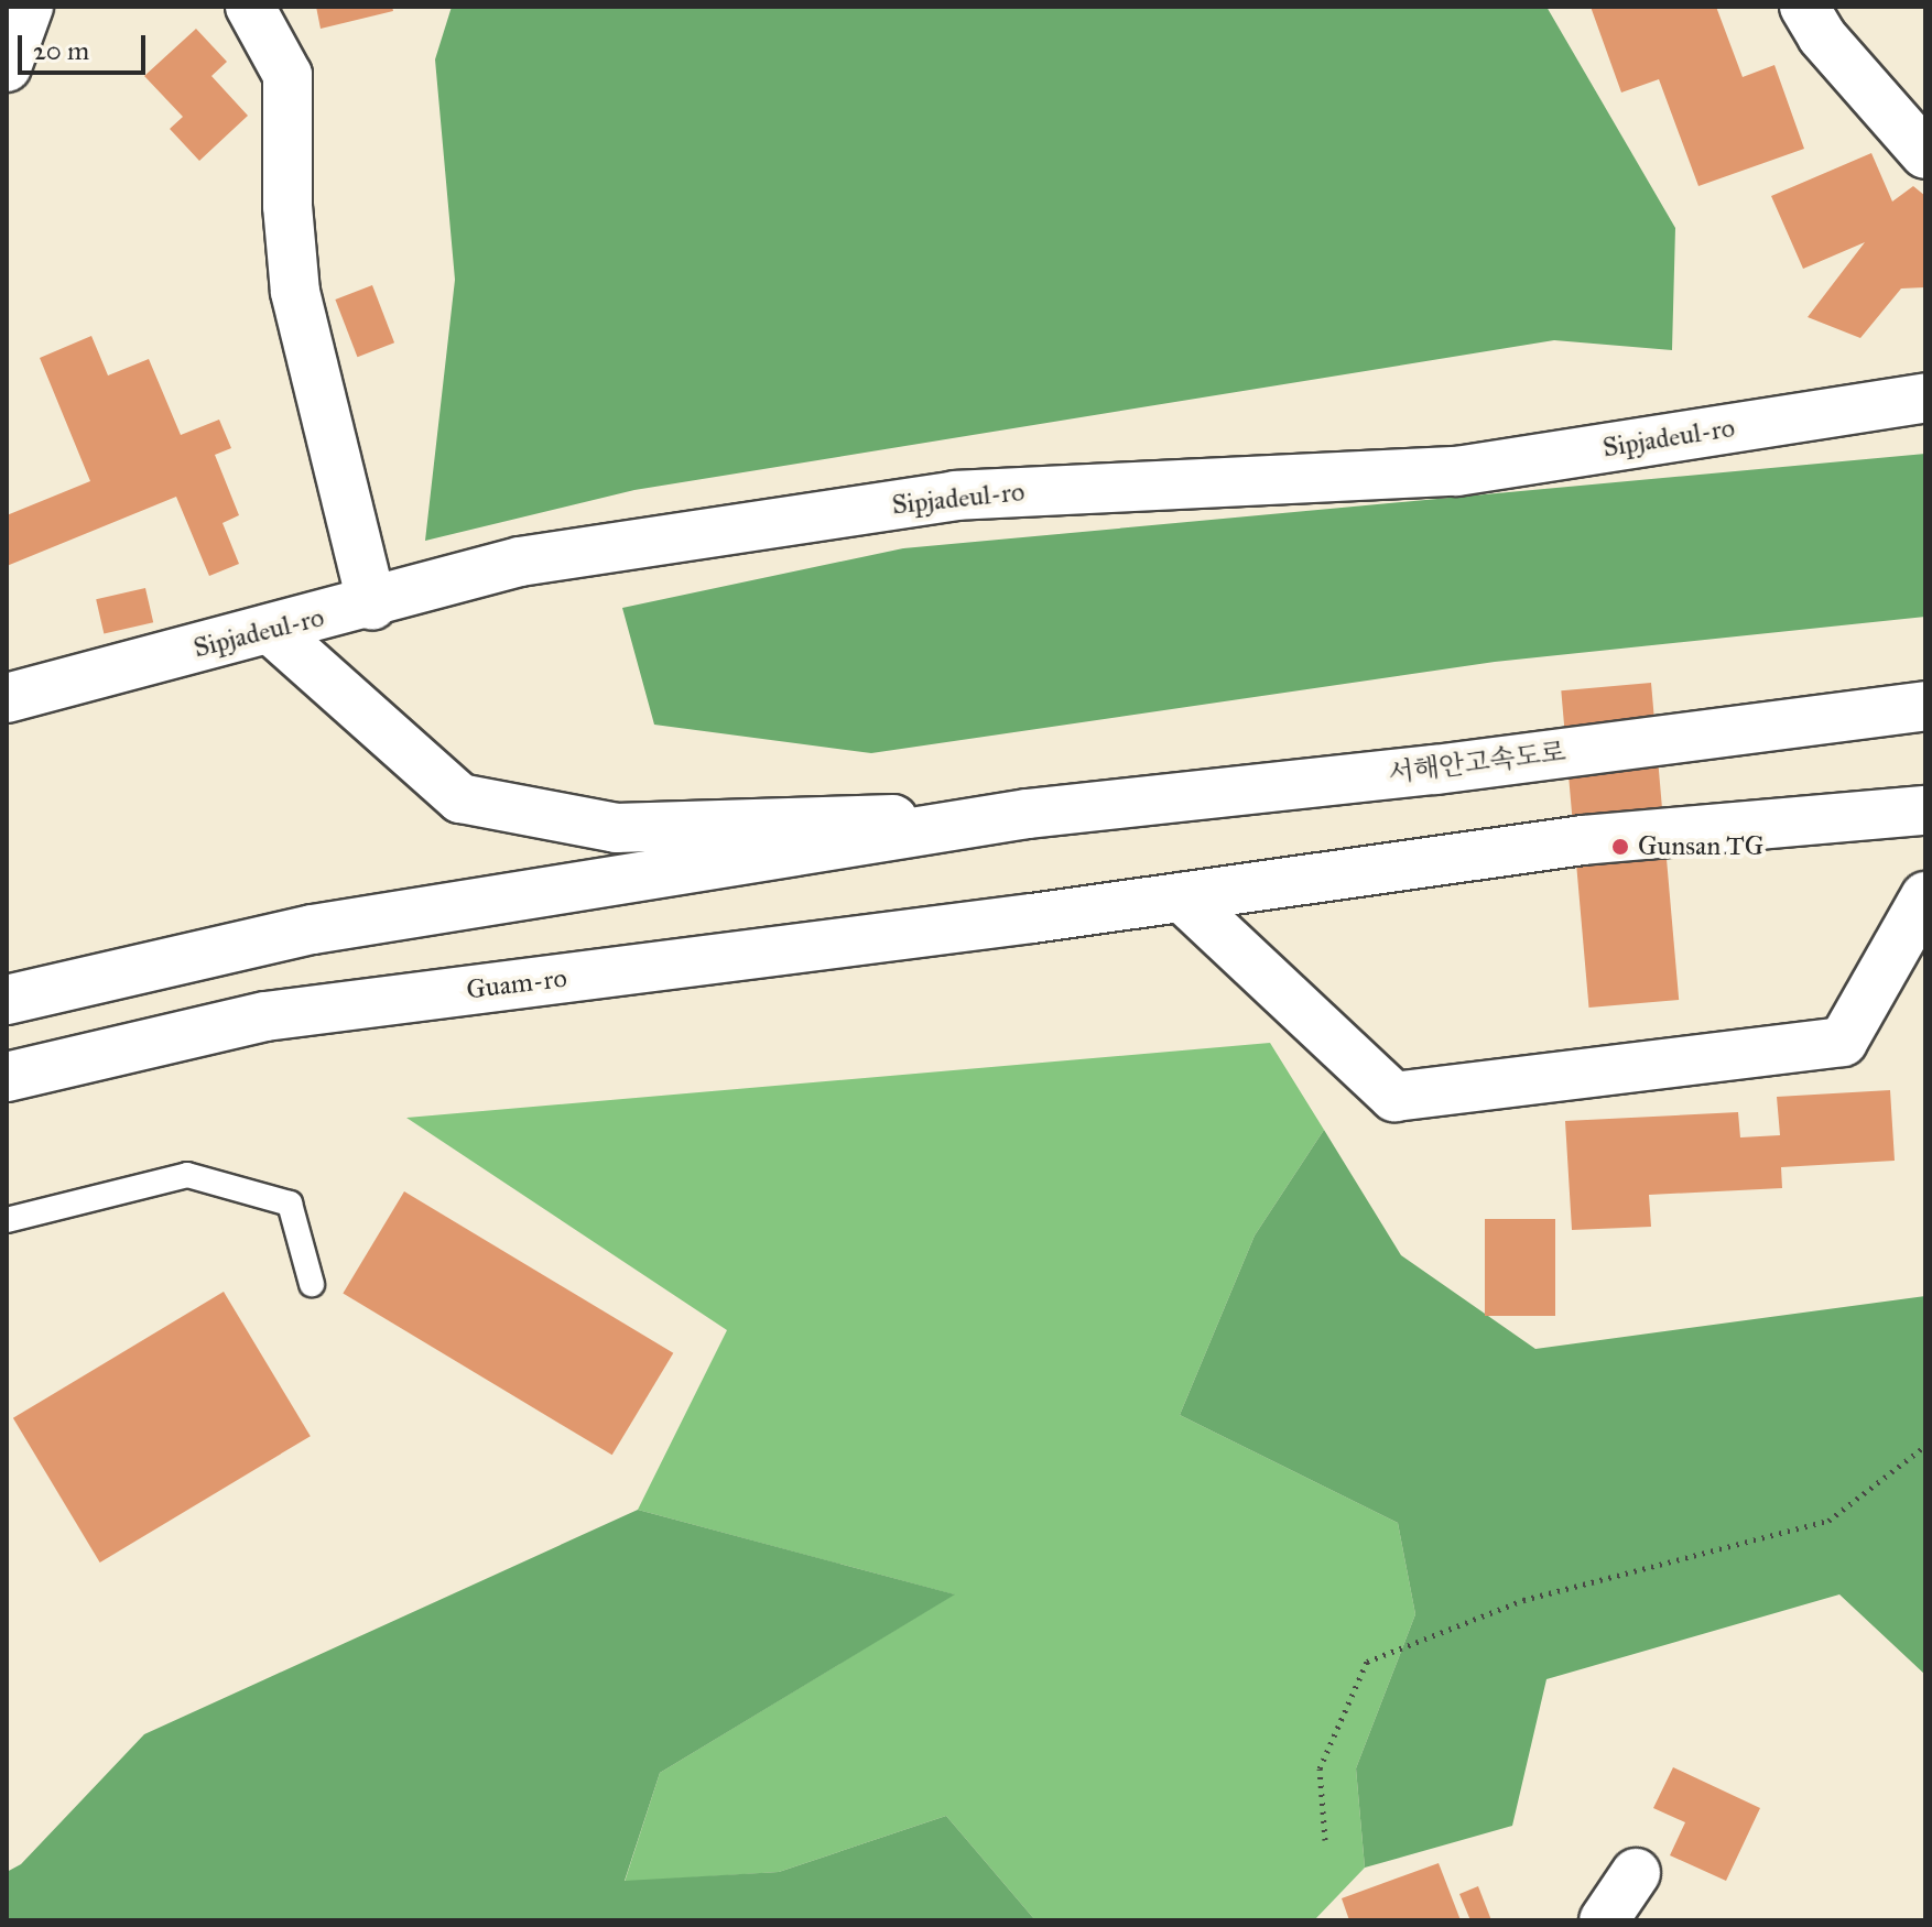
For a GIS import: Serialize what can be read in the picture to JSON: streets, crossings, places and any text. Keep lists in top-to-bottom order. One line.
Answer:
{"streets":{"main road":["Sipjadeul-ro","서해안고속도로","Guam-ro"]},"places":["Gunsan TG"],"scale_bar":"20 m"}
